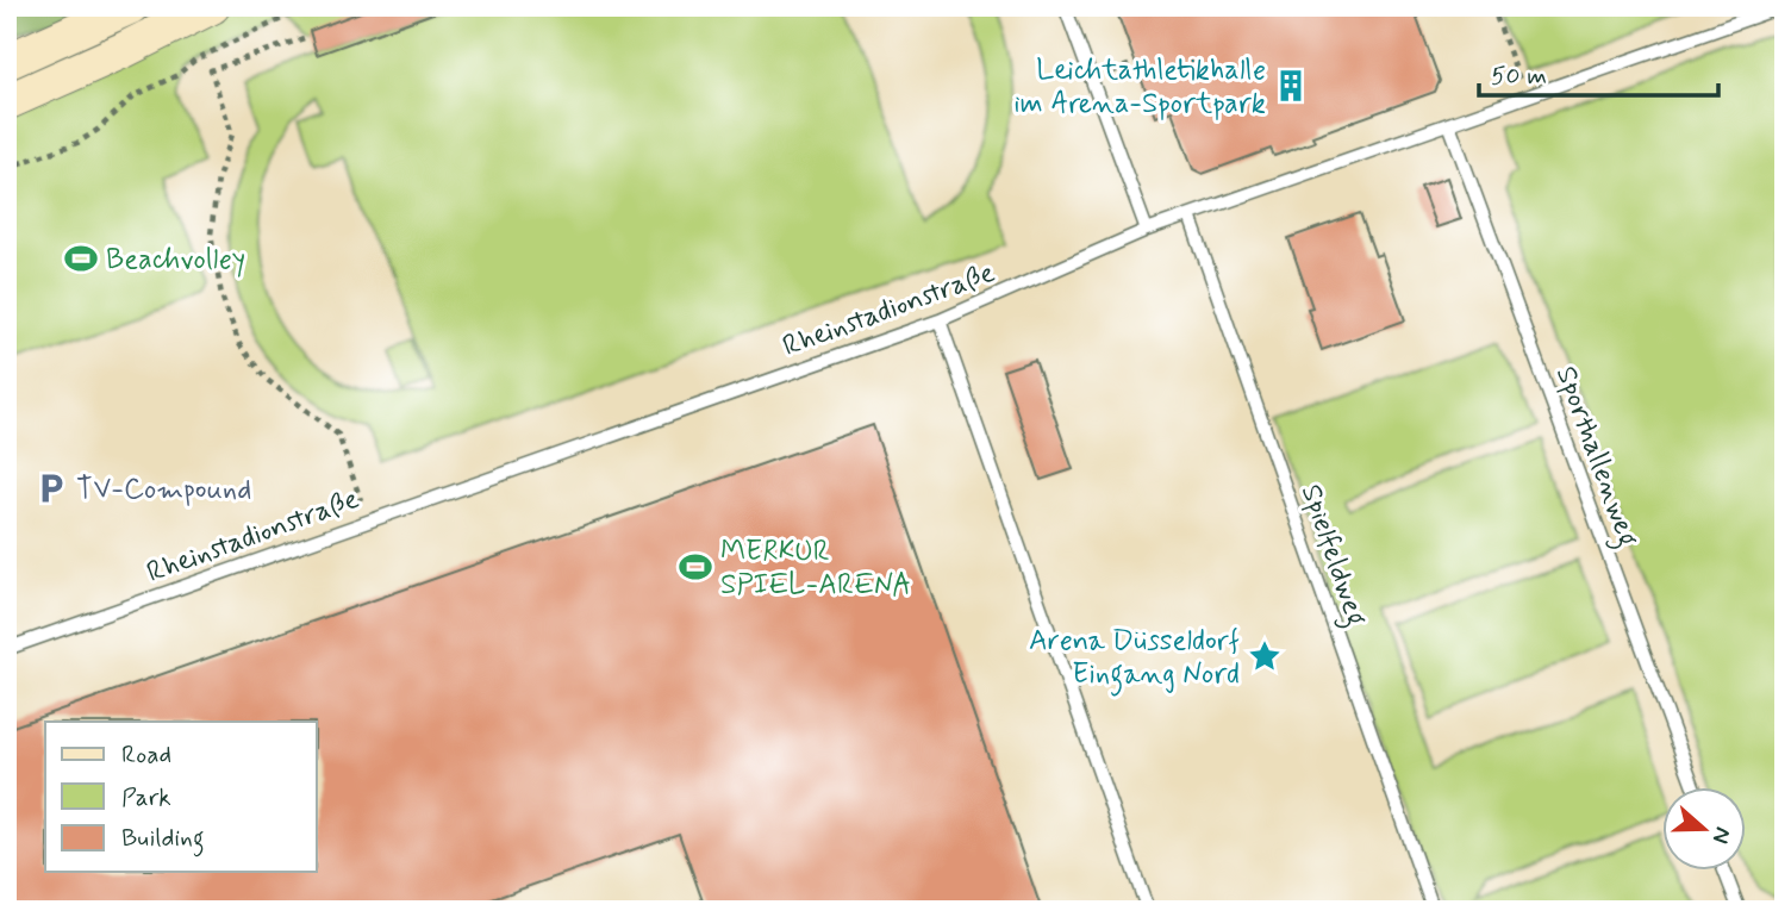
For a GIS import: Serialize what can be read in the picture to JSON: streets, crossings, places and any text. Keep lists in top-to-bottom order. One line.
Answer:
{"streets":{"lane":["Rheinstadionstraße","Sporthallenweg","Spielfeldweg"]},"crossings":[["Rheinstadionstraße","Sporthallenweg"],["Rheinstadionstraße","Spielfeldweg"]],"places":{"building":["Leichtathletikhalle im Arena-Sportpark"],"sports":["Beachvolley","MERKUR SPIEL-ARENA"],"parking":["TV-Compound"],"place":["Arena Düsseldorf Eingang Nord"]},"legend":["Road","Park","Building"],"scale_bar":"50 m","north":"right"}
